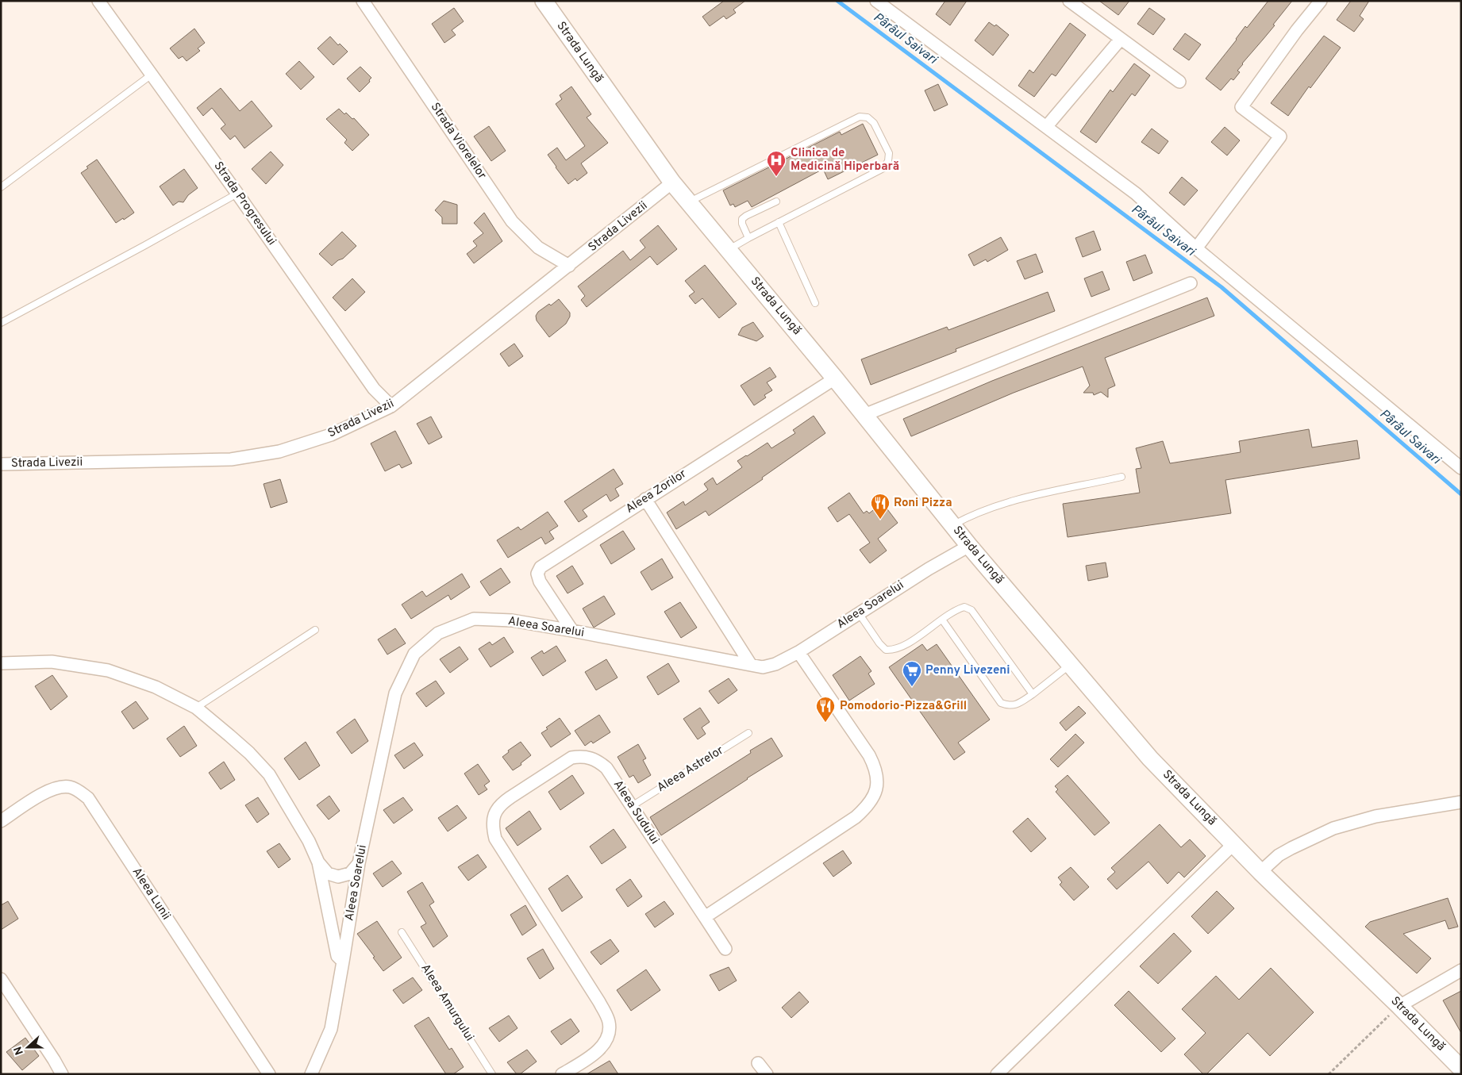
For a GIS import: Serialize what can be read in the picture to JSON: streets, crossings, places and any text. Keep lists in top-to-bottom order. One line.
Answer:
{"streets":{"main road":["Strada Lungă"],"street":["Strada Viorelelor","Strada Progresului","Strada Livezii","Aleea Zorilor","Aleea Soarelui","Aleea Sudului","Aleea Lunii"],"lane":["Aleea Astrelor","Aleea Amurgului"]},"crossings":[["Strada Lungă","Strada Livezii"],["Strada Lungă","Aleea Zorilor"],["Strada Lungă","Aleea Soarelui"],["Strada Viorelelor","Strada Livezii"],["Strada Progresului","Strada Livezii"],["Aleea Zorilor","Aleea Soarelui"],["Aleea Astrelor","Aleea Sudului"]],"water":["Pârâul Saivari"],"places":{"hospital":["Clinica de Medicină Hiperbară"],"restaurant":["Roni Pizza","Pomodorio-Pizza&Grill"],"supermarket":["Penny Livezeni"]},"north":"left"}
